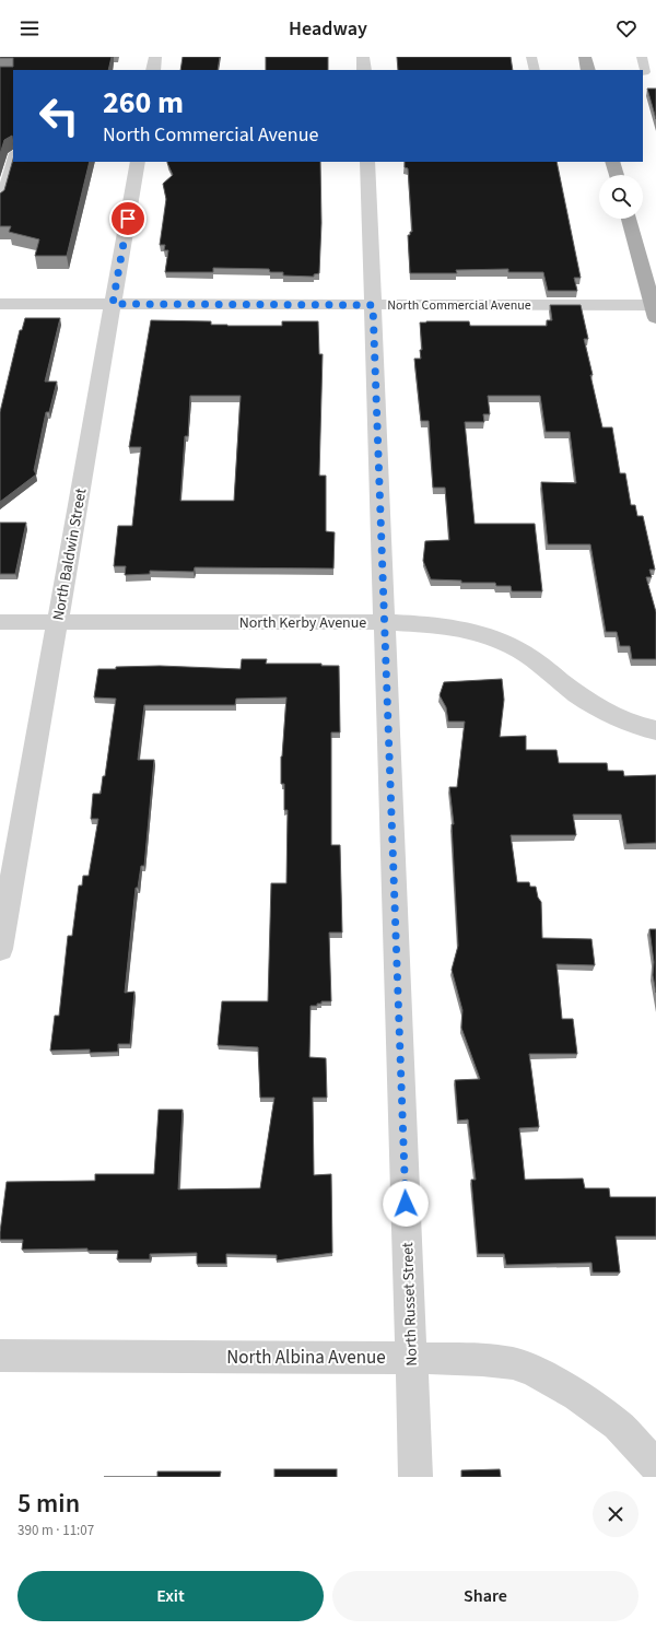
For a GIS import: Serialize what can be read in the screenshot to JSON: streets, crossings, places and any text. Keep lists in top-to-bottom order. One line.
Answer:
{"streets":{"street":["North Commercial Avenue","North Baldwin Street","North Kerby Avenue","North Russet Street","North Albina Avenue"]},"crossings":[["North Commercial Avenue","North Baldwin Street"],["North Commercial Avenue","North Russet Street"],["North Baldwin Street","North Kerby Avenue"],["North Kerby Avenue","North Russet Street"],["North Russet Street","North Albina Avenue"]],"page":{"header":"Headway","turn":["260 m","North Commercial Avenue"],"heading":["5 min","390 m · 11:07"],"buttons":["Exit","Share"]}}
